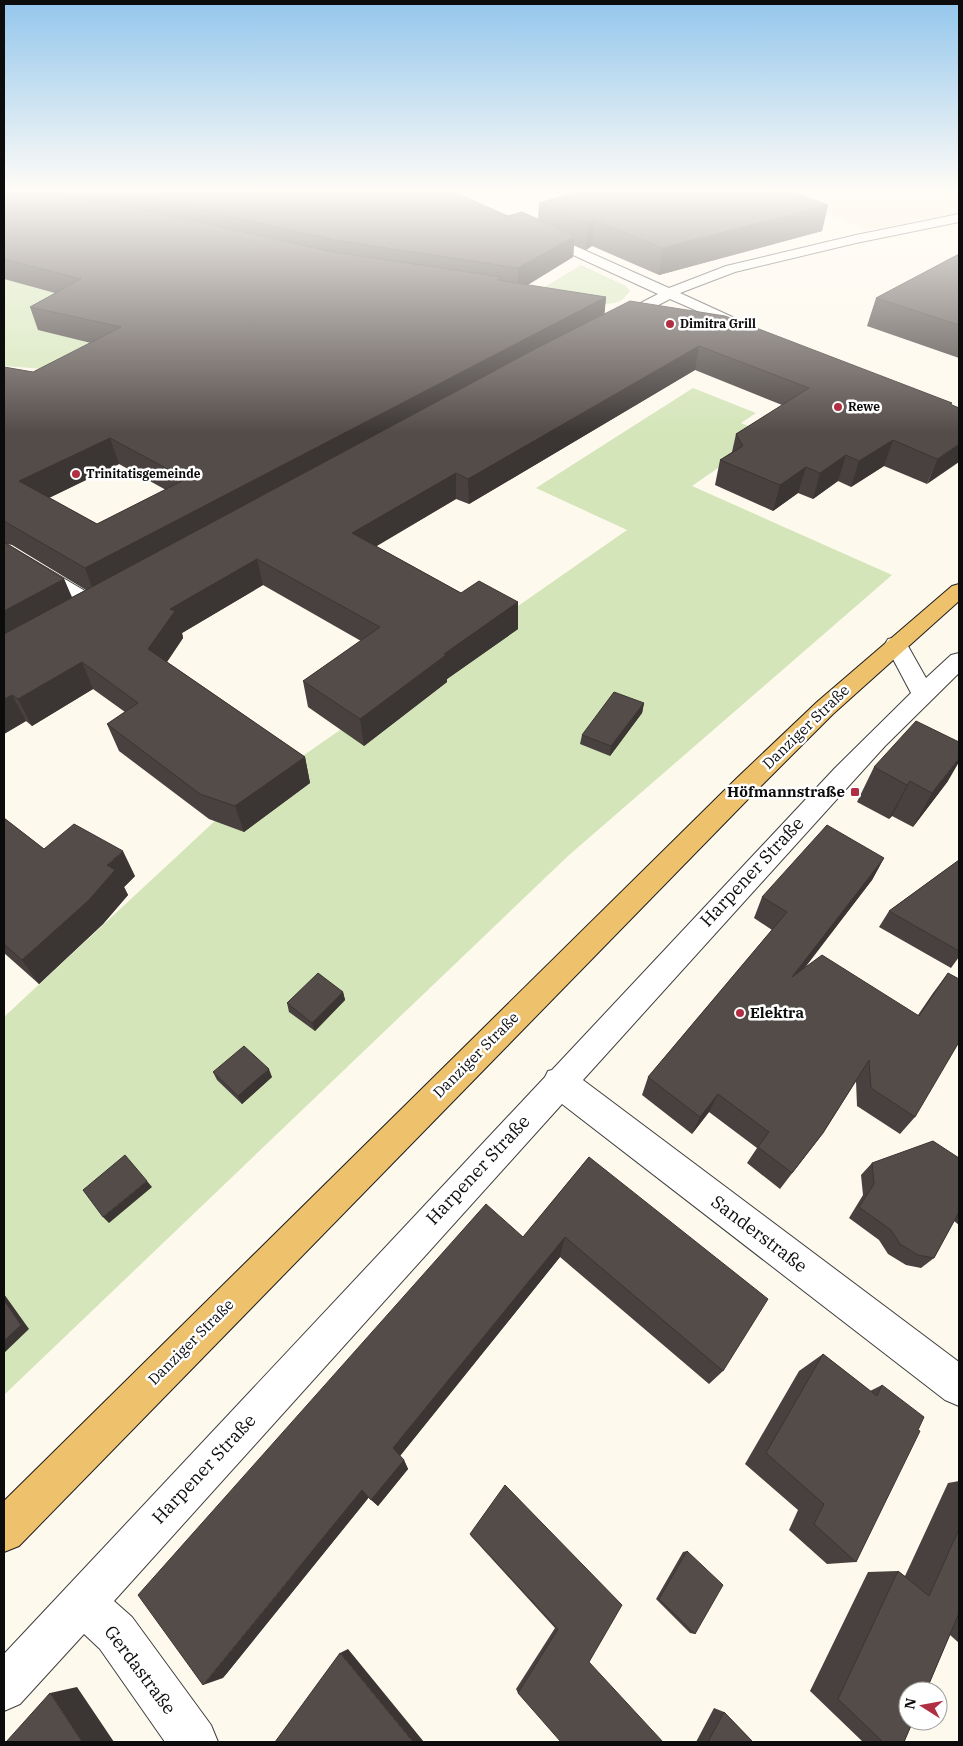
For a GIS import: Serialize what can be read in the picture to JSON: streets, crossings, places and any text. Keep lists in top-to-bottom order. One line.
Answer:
{"streets":{"main road":["Danziger Straße"],"street":["Harpener Straße","Sanderstraße","Gerdastraße"]},"crossings":[["Harpener Straße","Sanderstraße"],["Harpener Straße","Gerdastraße"]],"places":{"other":["Dimitra Grill","Rewe","Trinitatisgemeinde","Elektra"],"transit":["Höfmannstraße"]},"north":"left"}
